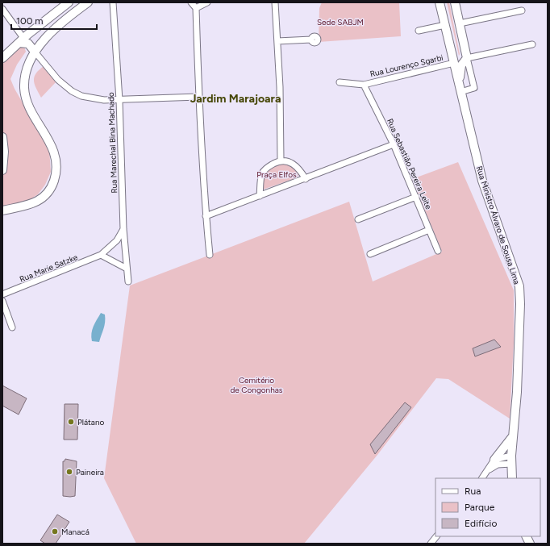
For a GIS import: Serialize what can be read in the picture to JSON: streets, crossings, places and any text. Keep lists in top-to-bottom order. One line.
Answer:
{"streets":{"main road":["Rua Ministro Álvaro de Sousa Lima"],"street":["Rua Lourenço Sgarbi","Rua Marechal Bina Machado","Rua Sebastião Pereira Leite","Rua Marie Satzke"]},"crossings":[["Rua Lourenço Sgarbi","Rua Sebastião Pereira Leite"],["Rua Lourenço Sgarbi","Rua Ministro Álvaro de Sousa Lima"],["Rua Marechal Bina Machado","Rua Marie Satzke"]],"districts":["Jardim Marajoara"],"parks":["Sede SABJM","Praça Elfos","Cemitério de Congonhas"],"places":["Plátano","Paineira","Manacá"],"legend":["Rua","Parque","Edifício"],"scale_bar":"100 m"}
